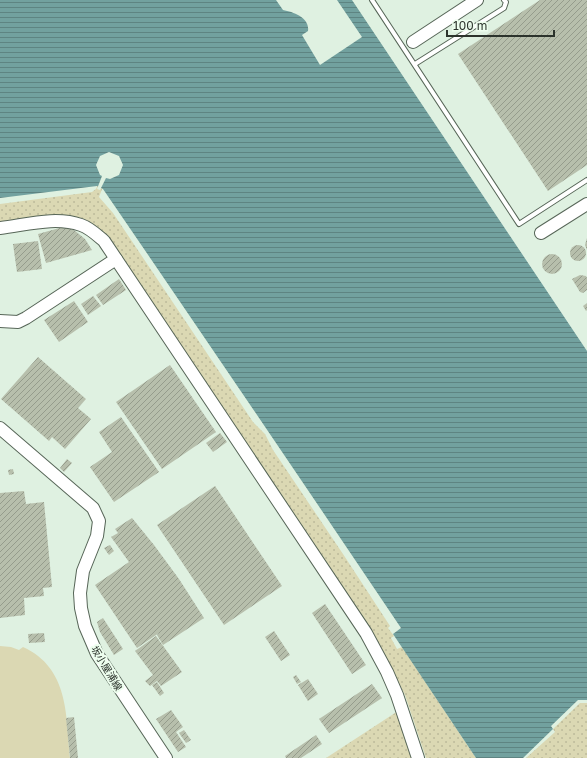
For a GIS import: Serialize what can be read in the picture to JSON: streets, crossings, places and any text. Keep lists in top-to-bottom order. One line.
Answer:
{"streets":{"street":["坂小屋浦線"]},"scale_bar":"100 m"}
